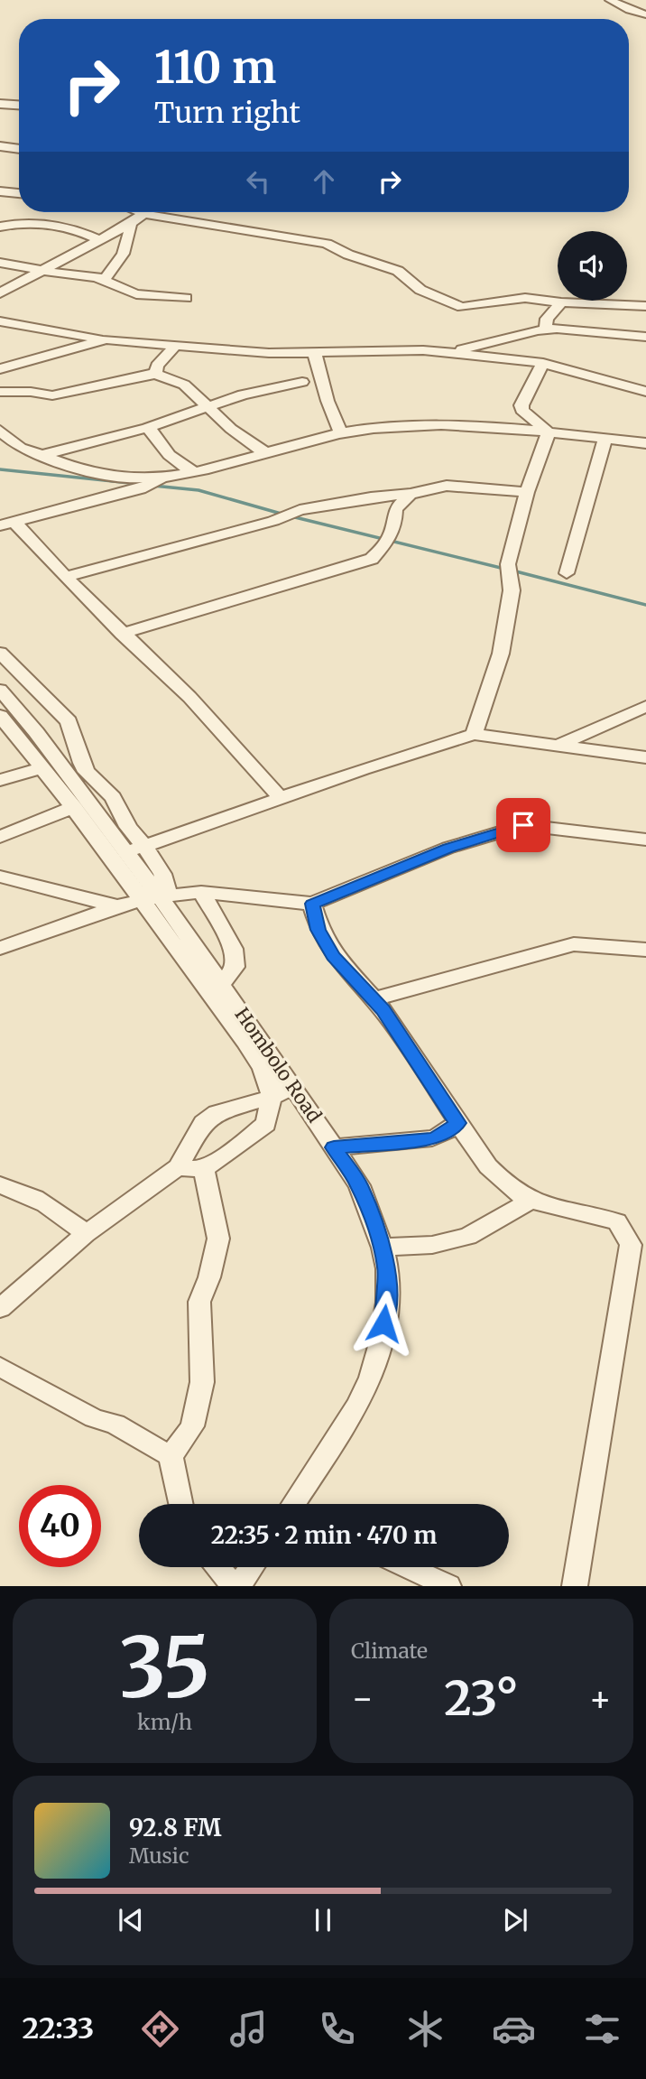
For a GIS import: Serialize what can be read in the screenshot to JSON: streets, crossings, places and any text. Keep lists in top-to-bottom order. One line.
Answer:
{"streets":{"street":["Hombolo Road"]},"page":{"turn":["110 m","Turn right"],"limit":"40","trip":"22:35 · 2 min · 470 m","tile":[["35","km/h"],"Climate"],"heat":["−","23°","+"],"song":["92.8 FM","Music"],"tabs":"22:33"}}
